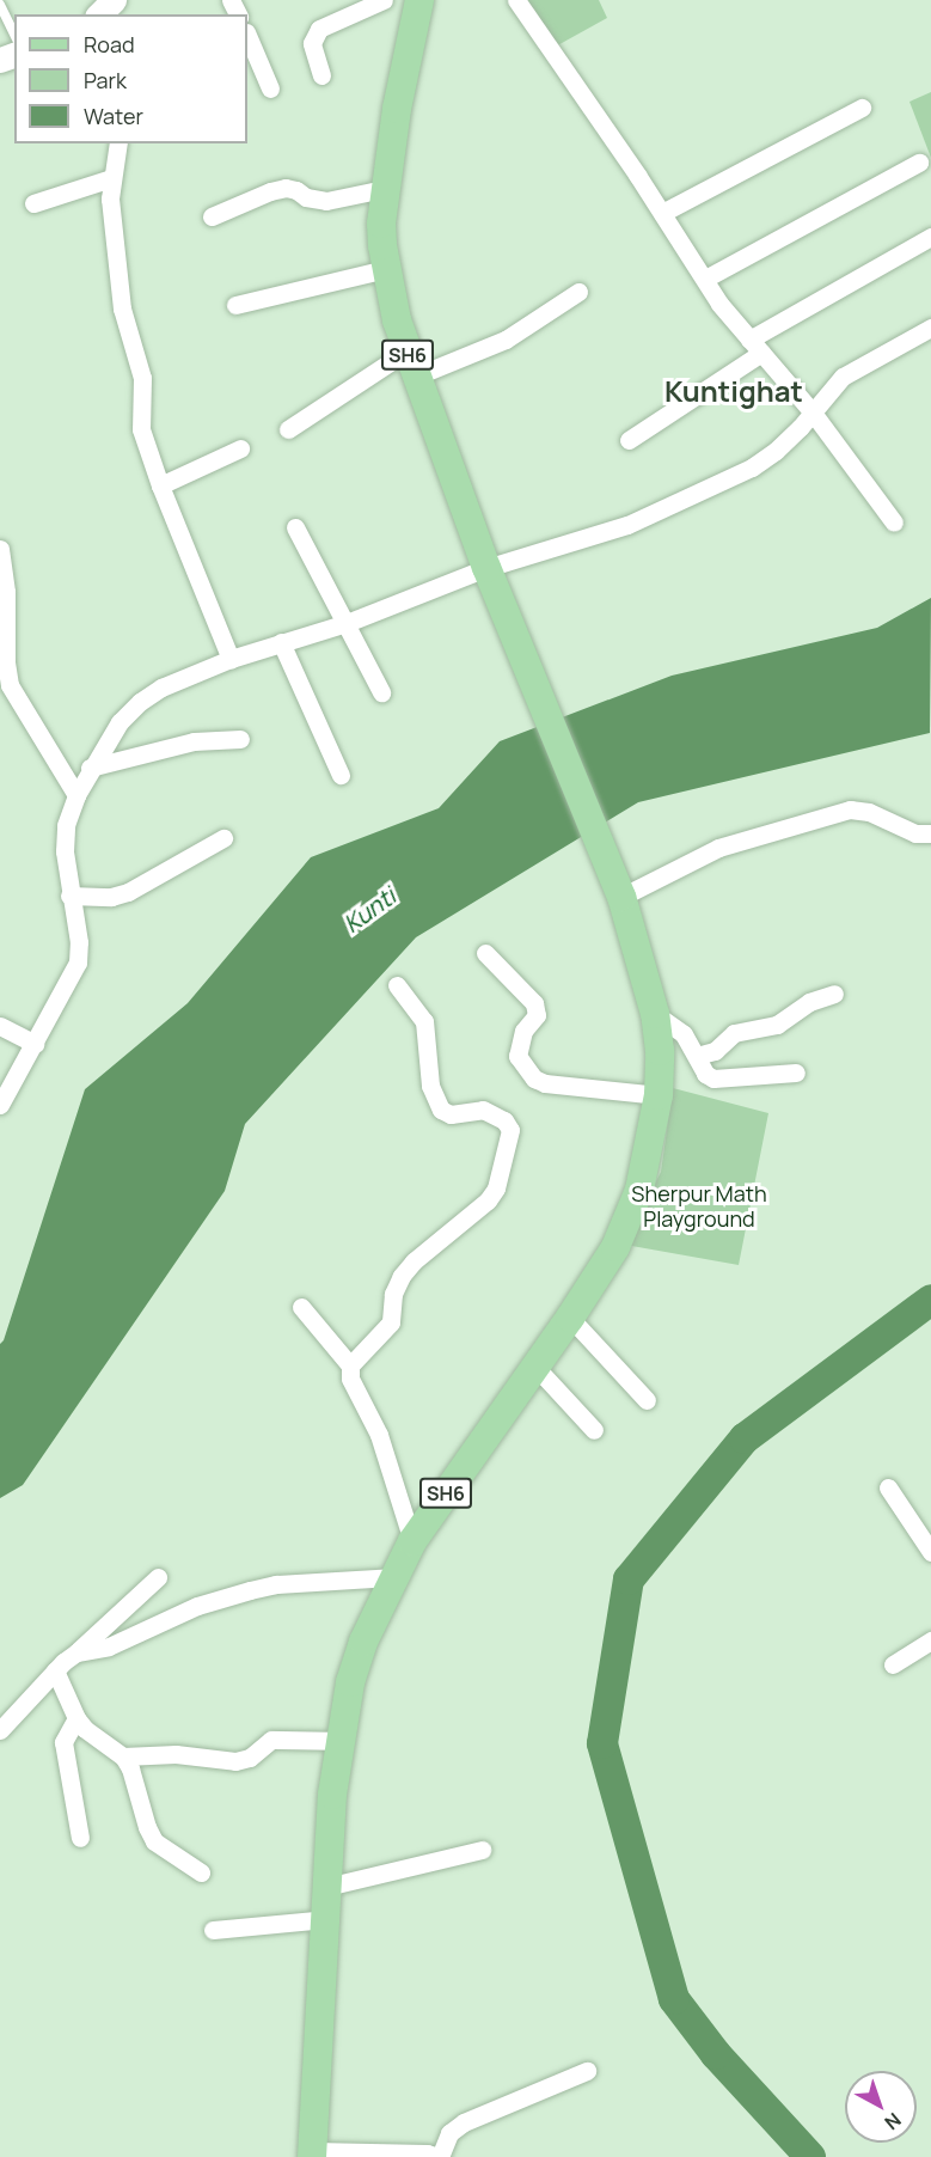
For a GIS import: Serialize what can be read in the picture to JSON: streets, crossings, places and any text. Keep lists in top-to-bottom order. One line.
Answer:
{"streets":{"main road":["SH6"]},"districts":["Kuntighat"],"water":["Kunti"],"parks":["Sherpur Math Playground"],"legend":["Road","Park","Water"],"north":"bottom right"}
